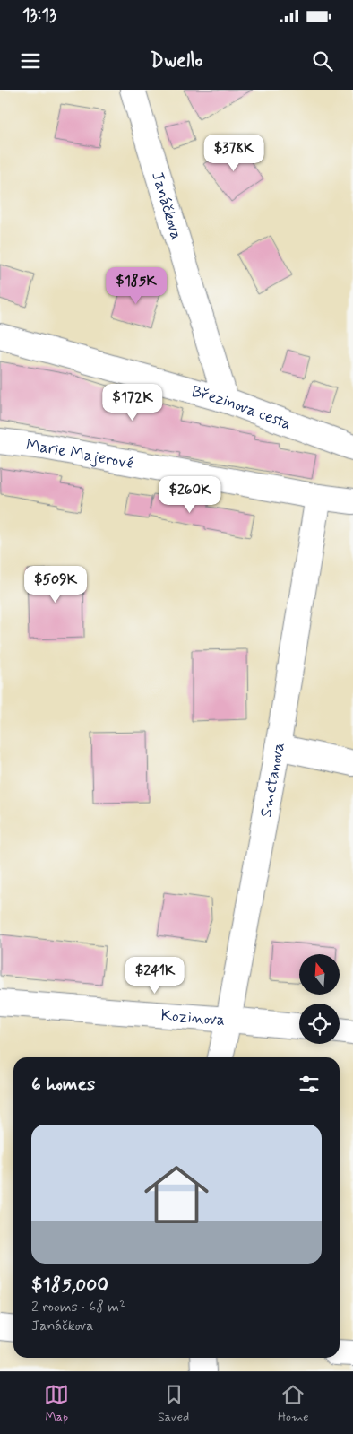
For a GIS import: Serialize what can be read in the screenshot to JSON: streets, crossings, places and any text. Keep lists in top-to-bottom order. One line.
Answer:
{"streets":{"street":["Janáčkova","Březinova cesta","Marie Majerové","Smetanova","Kozinova"]},"crossings":[["Janáčkova","Březinova cesta"],["Marie Majerové","Smetanova"],["Smetanova","Kozinova"]],"north":"top","page":{"status":"13:13","header":"Dwello","price":["$378K","$185K","$172K","$260K","$509K","$241K"],"heading":"6 homes","list":[{"name":"$185,000","note":"2 rooms · 68 m² · Janáčkova"}],"tabs":["Map","Saved","Home"]}}
